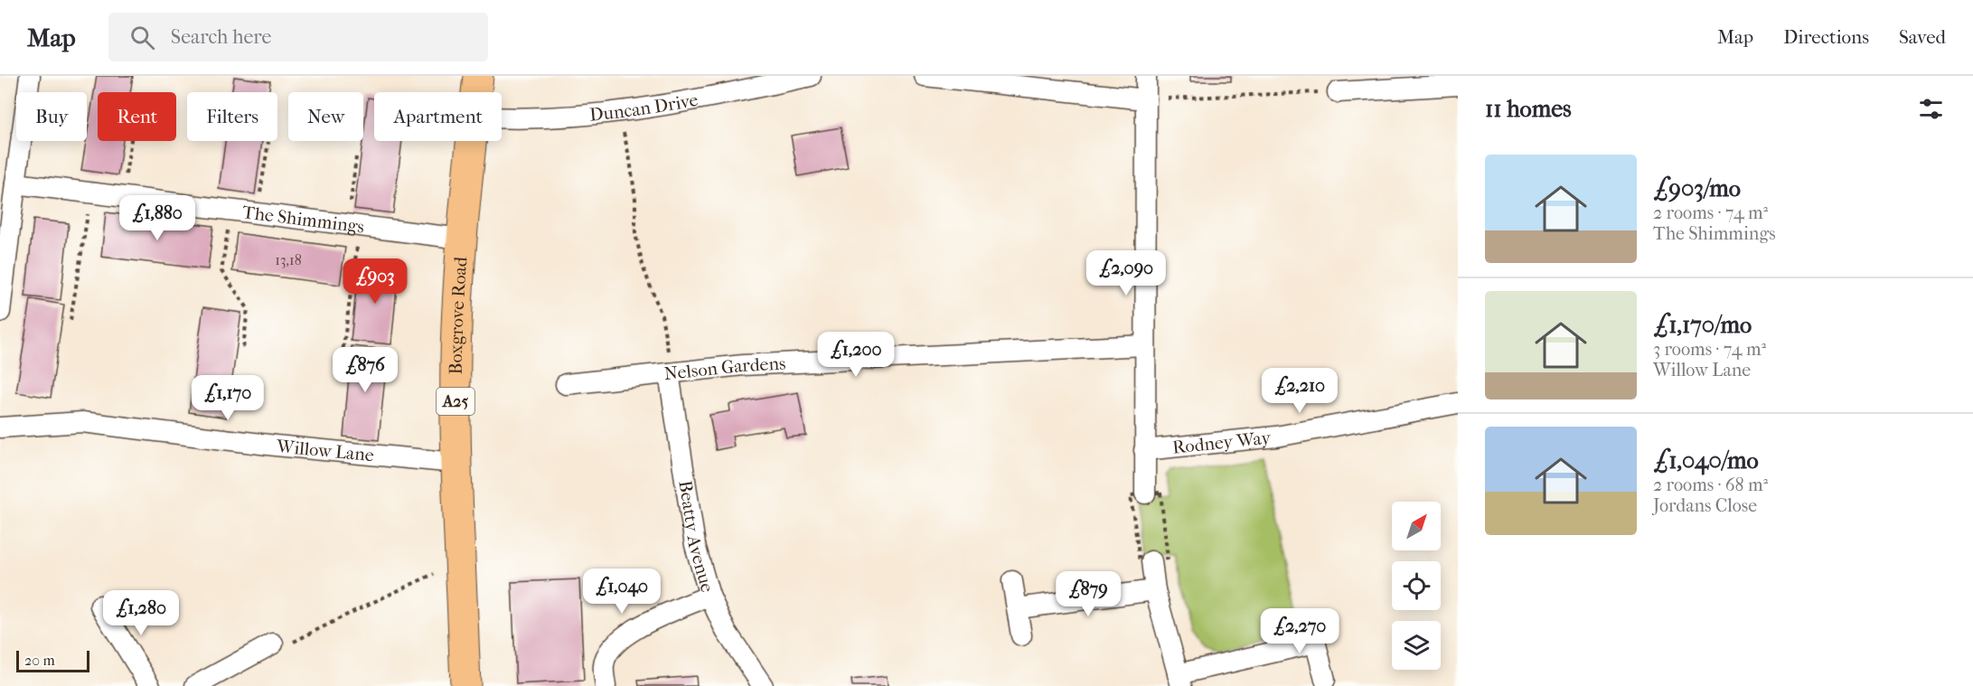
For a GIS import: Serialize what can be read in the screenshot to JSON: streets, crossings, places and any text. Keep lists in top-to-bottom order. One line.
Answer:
{"streets":{"main road":["Boxgrove Road","A25"],"street":["Duncan Drive","The Shimmings","Nelson Gardens","Rodney Way","Willow Lane","Beatty Avenue"]},"crossings":[["The Shimmings","Boxgrove Road"],["Boxgrove Road","Willow Lane"],["Nelson Gardens","Beatty Avenue"]],"house_numbers":["13,18"],"scale_bar":"20 m","north":"top right","page":{"header":"Map","search":"Search here","nav":["Map","Directions","Saved"],"heading":"11 homes","chip":["Buy","Rent","Filters","New","Apartment"],"list":[{"name":"£903/mo","note":"2 rooms · 74 m² · The Shimmings"},{"name":"£1,170/mo","note":"3 rooms · 74 m² · Willow Lane"},{"name":"£1,040/mo","note":"2 rooms · 68 m² · Jordans Close"}],"price":["£1,880","£2,090","£903","£1,200","£876","£2,210","£1,170","£1,040","£879","£1,280","£2,270"],"scale":"20 m"}}
